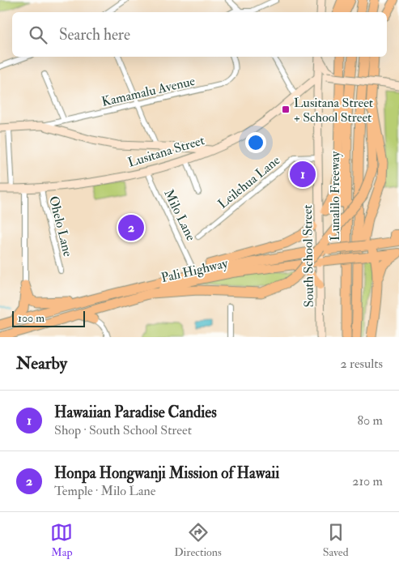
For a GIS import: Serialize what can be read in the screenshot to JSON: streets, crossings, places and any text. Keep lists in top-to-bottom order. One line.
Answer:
{"streets":{"highway":["Lunalilo Freeway","Pali Highway"],"main road":["Lusitana Street","South School Street"],"street":["Kamamalu Avenue","Leilehua Lane","Milo Lane","Ohelo Lane"]},"crossings":[["Lusitana Street","Milo Lane"],["Lusitana Street","Ohelo Lane"],["Lusitana Street","South School Street"],["Leilehua Lane","South School Street"],["South School Street","Pali Highway"]],"places":{"transit":["Lusitana Street + School Street"]},"scale_bar":"100 m","page":{"search":"Search here","pins":["1","2"],"scale":"100 m","heading":["Nearby","2 results"],"list":[{"mark":"1","name":"Hawaiian Paradise Candies","note":"Shop · South School Street","value":"80 m"},{"mark":"2","name":"Honpa Hongwanji Mission of Hawaii","note":"Temple · Milo Lane","value":"210 m"}],"nav":["Map","Directions","Saved"]}}
